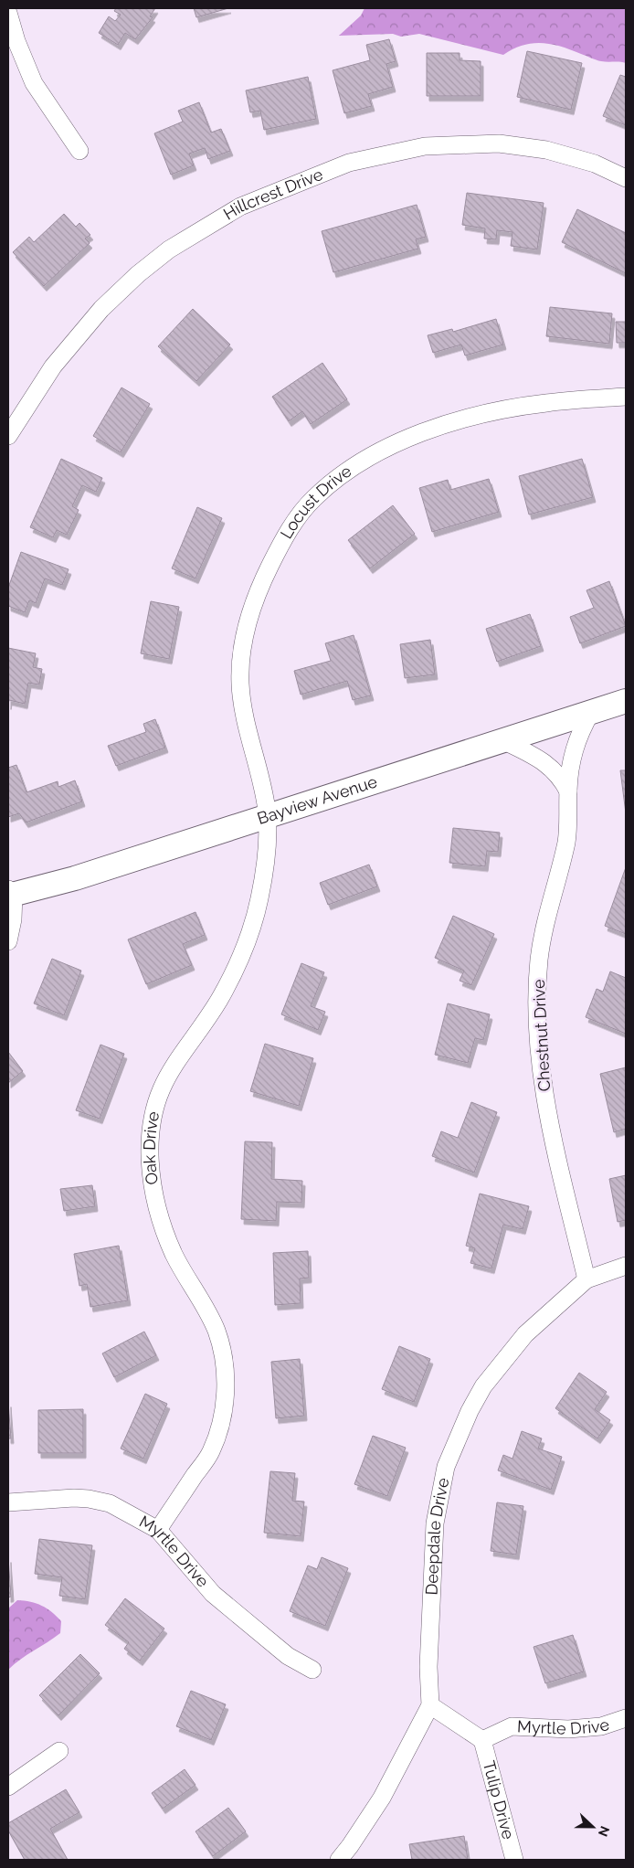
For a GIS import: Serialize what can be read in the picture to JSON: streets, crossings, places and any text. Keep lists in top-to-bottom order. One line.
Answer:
{"streets":{"main road":["Bayview Avenue"],"street":["Hillcrest Drive","Locust Drive","Chestnut Drive","Oak Drive","Deepdale Drive","Myrtle Drive","Tulip Drive"]},"crossings":[["Locust Drive","Bayview Avenue"],["Locust Drive","Oak Drive"],["Bayview Avenue","Chestnut Drive"],["Bayview Avenue","Oak Drive"],["Chestnut Drive","Deepdale Drive"],["Oak Drive","Myrtle Drive"],["Myrtle Drive","Tulip Drive"]],"north":"right"}
